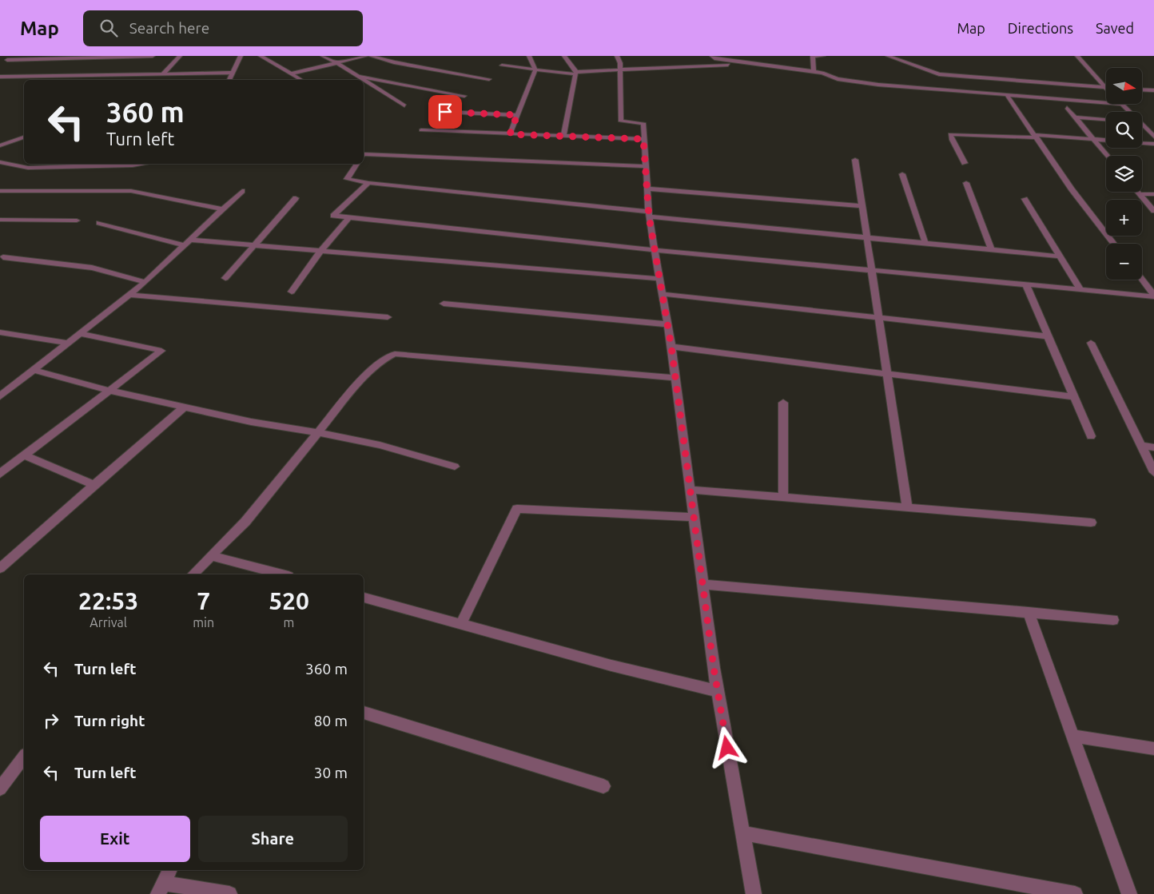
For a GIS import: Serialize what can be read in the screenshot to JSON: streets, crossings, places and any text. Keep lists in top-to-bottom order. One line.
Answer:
{"north":"right","page":{"header":"Map","search":"Search here","nav":["Map","Directions","Saved"],"map_buttons":["+","−"],"turn":["360 m","Turn left"],"eta":["22:53","Arrival","7","min","520","m"],"list":[{"name":"Turn left","value":"360 m"},{"name":"Turn right","value":"80 m"},{"name":"Turn left","value":"30 m"}],"buttons":["Exit","Share"]}}
